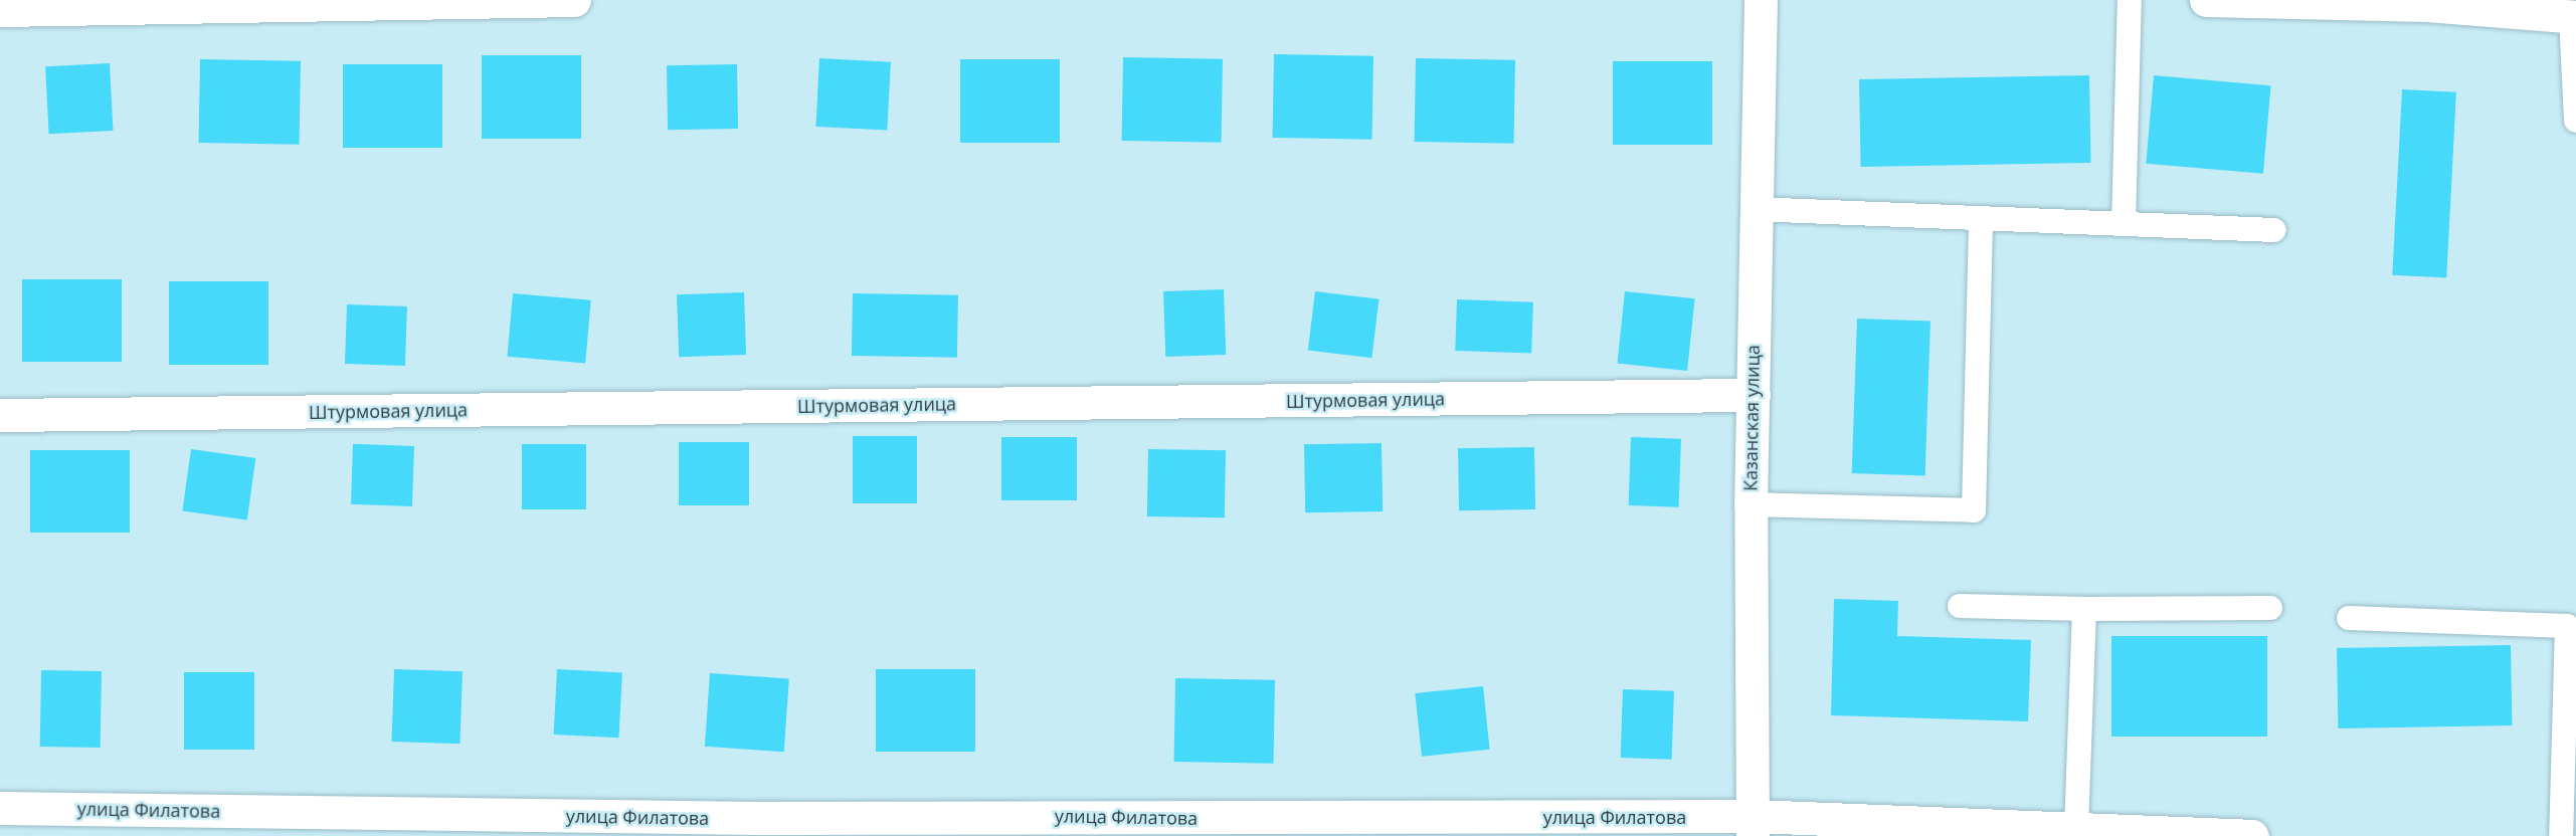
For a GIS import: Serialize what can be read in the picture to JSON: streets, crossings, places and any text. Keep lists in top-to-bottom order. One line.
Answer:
{"streets":{"street":["Штурмовая улица","Казанская улица","улица Филатова"]},"crossings":[["Штурмовая улица","Казанская улица"],["Казанская улица","улица Филатова"]]}
